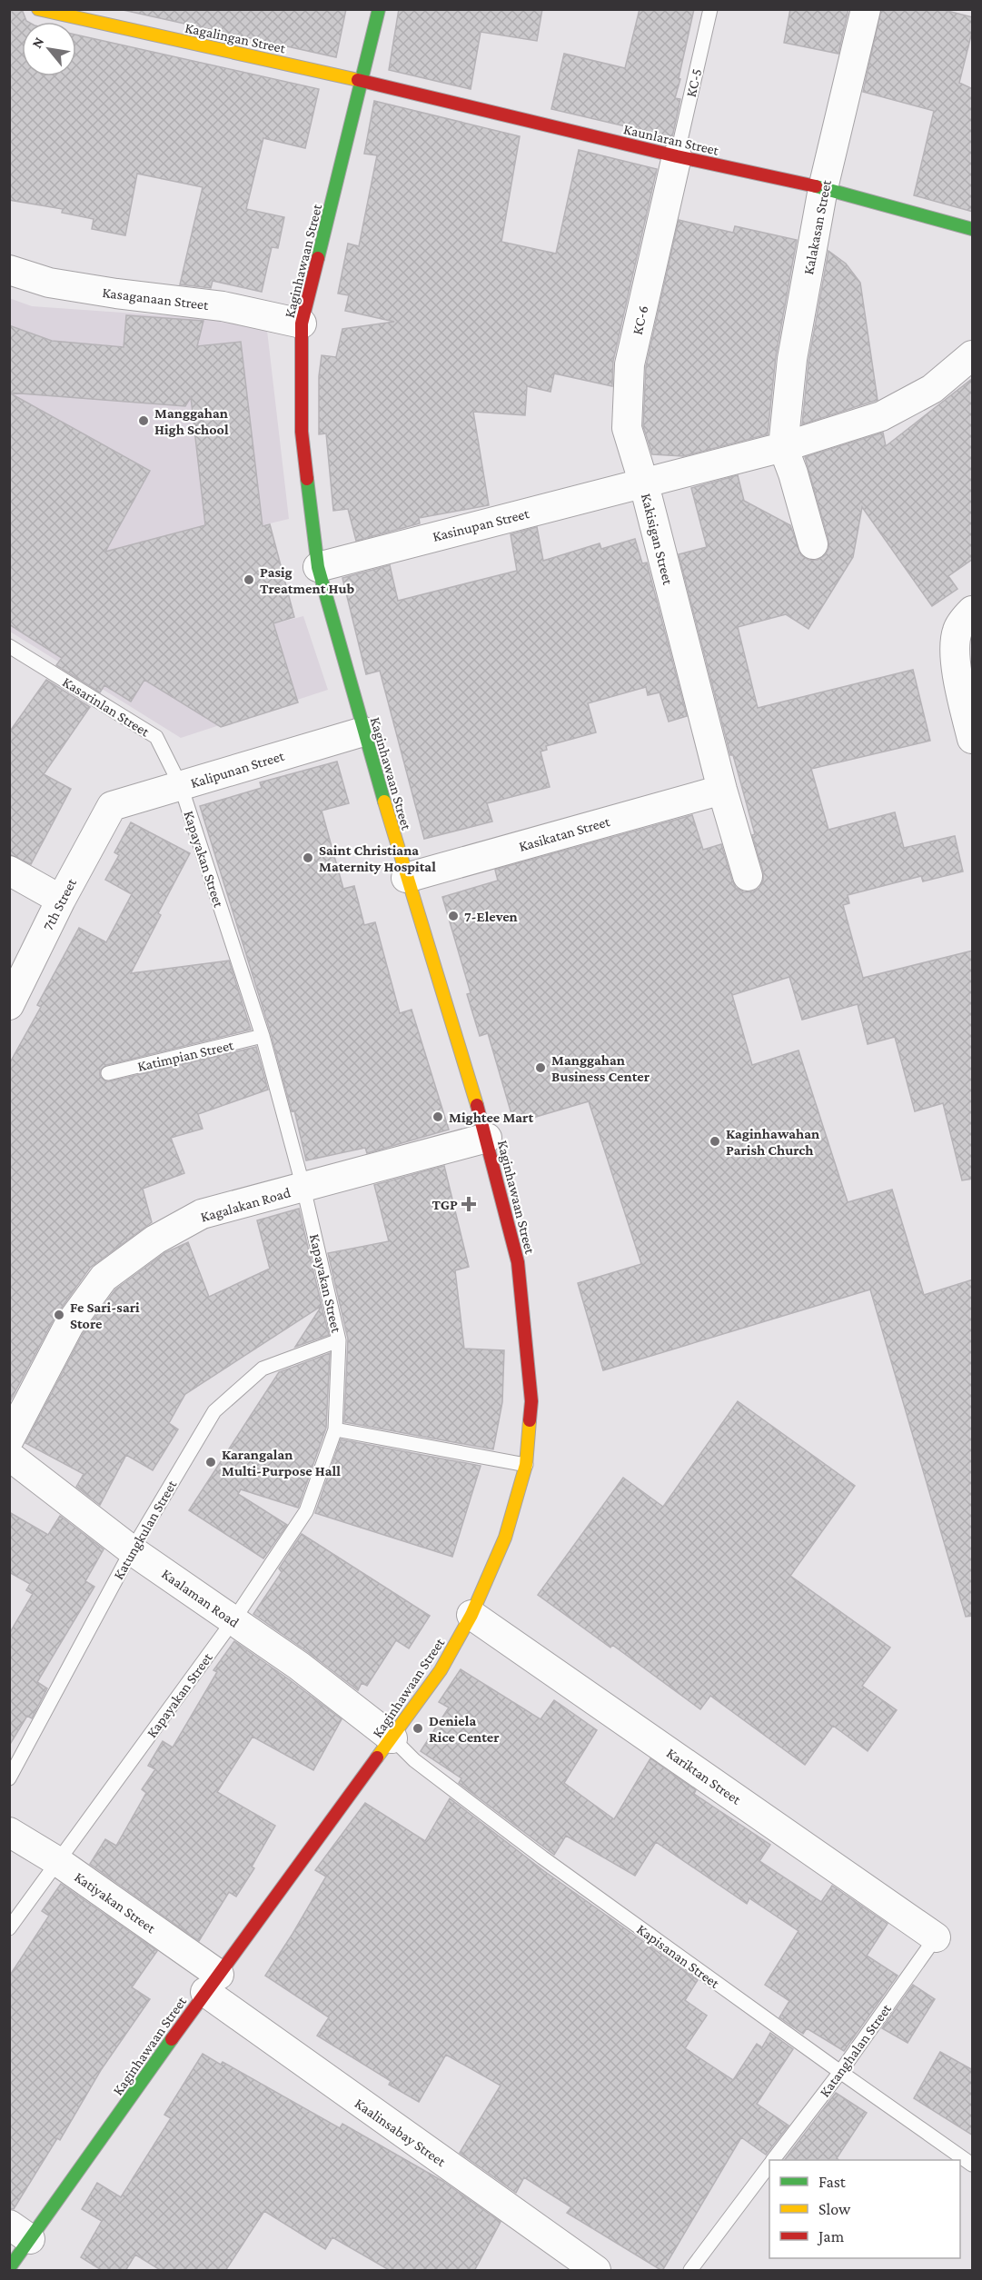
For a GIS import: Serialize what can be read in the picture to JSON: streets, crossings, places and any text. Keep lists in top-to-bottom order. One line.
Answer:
{"streets":{"street":["Kagalingan Street","Kaunlaran Street","Kalakasan Street","Kaginhawaan Street","Kasaganaan Street","KC-6","Kasinupan Street","Kakisigan Street","Kalipunan Street","Kasikatan Street","7th Street","Kagalakan Road","Kaalaman Road","Kariktan Street","Katiyakan Street","Kaalinsabay Street"],"lane":["KC-5","Kasarinlan Street","Kapayakan Street","Katimpian Street","Katungkulan Street","Kapisanan Street","Katanghalan Street"]},"crossings":[["Kagalingan Street","Kaunlaran Street"],["Kagalingan Street","Kaginhawaan Street"],["KC-5","Kaunlaran Street"],["KC-5","KC-6"],["Kaunlaran Street","Kalakasan Street"],["Kaunlaran Street","Kaginhawaan Street"],["Kaunlaran Street","KC-6"],["Kalakasan Street","Kakisigan Street"],["Kaginhawaan Street","Kasaganaan Street"],["Kaginhawaan Street","Kasinupan Street"],["Kaginhawaan Street","Kalipunan Street"],["Kaginhawaan Street","Kasikatan Street"],["Kaginhawaan Street","Kagalakan Road"],["Kaginhawaan Street","Kaalaman Road"],["Kaginhawaan Street","Kariktan Street"],["Kaginhawaan Street","Katiyakan Street"],["Kaginhawaan Street","Kapisanan Street"],["Kaginhawaan Street","Kaalinsabay Street"],["KC-6","Kasinupan Street"],["KC-6","Kakisigan Street"],["Kasinupan Street","Kakisigan Street"],["Kakisigan Street","Kasikatan Street"],["Kasarinlan Street","Kalipunan Street"],["Kasarinlan Street","Kapayakan Street"],["Kalipunan Street","Kapayakan Street"],["Kalipunan Street","7th Street"],["Kapayakan Street","Katimpian Street"],["Kapayakan Street","Kagalakan Road"],["Kapayakan Street","Katungkulan Street"],["Kapayakan Street","Kaalaman Road"],["Kapayakan Street","Katiyakan Street"],["Katungkulan Street","Kaalaman Road"],["Kaalaman Road","Kapisanan Street"],["Kariktan Street","Katanghalan Street"],["Katiyakan Street","Kaalinsabay Street"],["Kapisanan Street","Katanghalan Street"]],"places":{"other":["Manggahan High School","Pasig Treatment Hub","Saint Christiana Maternity Hospital","7-Eleven","Manggahan Business Center","Mightee Mart","Kaginhawahan Parish Church","Fe Sari-sari Store","Karangalan Multi-Purpose Hall","Deniela Rice Center"],"health":["TGP"]},"legend":["Fast","Slow","Jam"],"north":"top left"}
